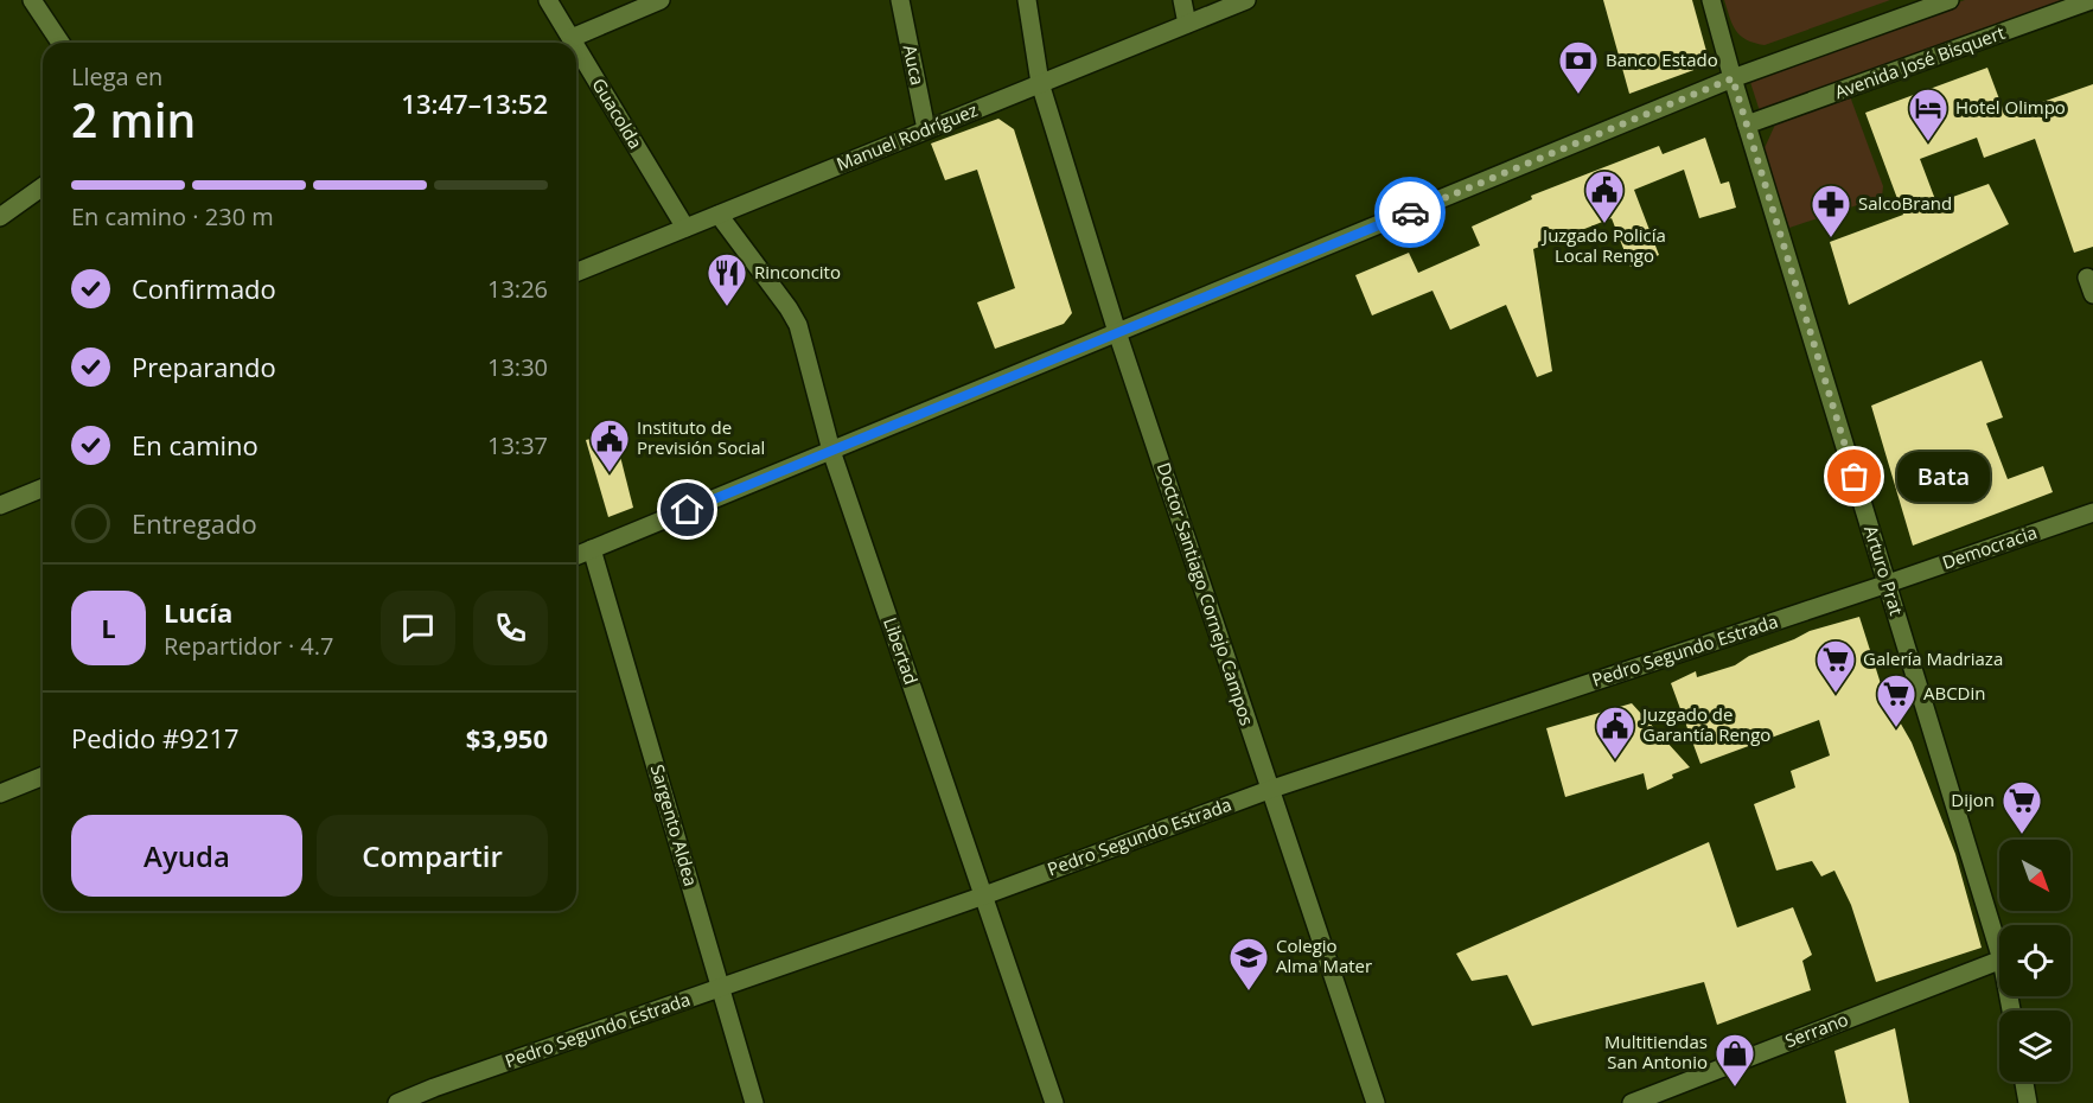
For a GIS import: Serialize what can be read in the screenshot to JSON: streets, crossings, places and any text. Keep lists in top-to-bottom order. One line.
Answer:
{"streets":{"street":["Avenida José Bisquert","Auca","Guacolda","Manuel Rodríguez","Democracia","Arturo Prat","Doctor Santiago Cornejo Campos","Libertad","Pedro Segundo Estrada","Sargento Aldea","Serrano"]},"crossings":[["Avenida José Bisquert","Arturo Prat"],["Auca","Manuel Rodríguez"],["Guacolda","Manuel Rodríguez"],["Manuel Rodríguez","Doctor Santiago Cornejo Campos"],["Manuel Rodríguez","Libertad"],["Democracia","Arturo Prat"],["Democracia","Pedro Segundo Estrada"],["Arturo Prat","Pedro Segundo Estrada"],["Doctor Santiago Cornejo Campos","Pedro Segundo Estrada"],["Libertad","Pedro Segundo Estrada"],["Pedro Segundo Estrada","Sargento Aldea"]],"places":{"bank":["Banco Estado"],"hotel":["Hotel Olimpo"],"public building":["Juzgado Policía Local Rengo","Instituto de Previsión Social","Juzgado de Garantía Rengo"],"pharmacy":["SalcoBrand"],"restaurant":["Rinconcito"],"other":["Bata"],"supermarket":["Galería Madriaza","ABCDin","Dijon"],"school or university":["Colegio Alma Mater"],"shop":["Multitiendas San Antonio"]},"north":"bottom right","page":{"heading":["2 min","Llega en","13:47–13:52"],"panel":["Lucía","Repartidor · 4.7","Pedido #9217","$3,950"],"bar":"En camino · 230 m","list":[["Confirmado","13:26"],["Preparando","13:30"],["En camino","13:37"],"Entregado"],"bubble":"Bata","round":"L","buttons":["Ayuda","Compartir"]}}
